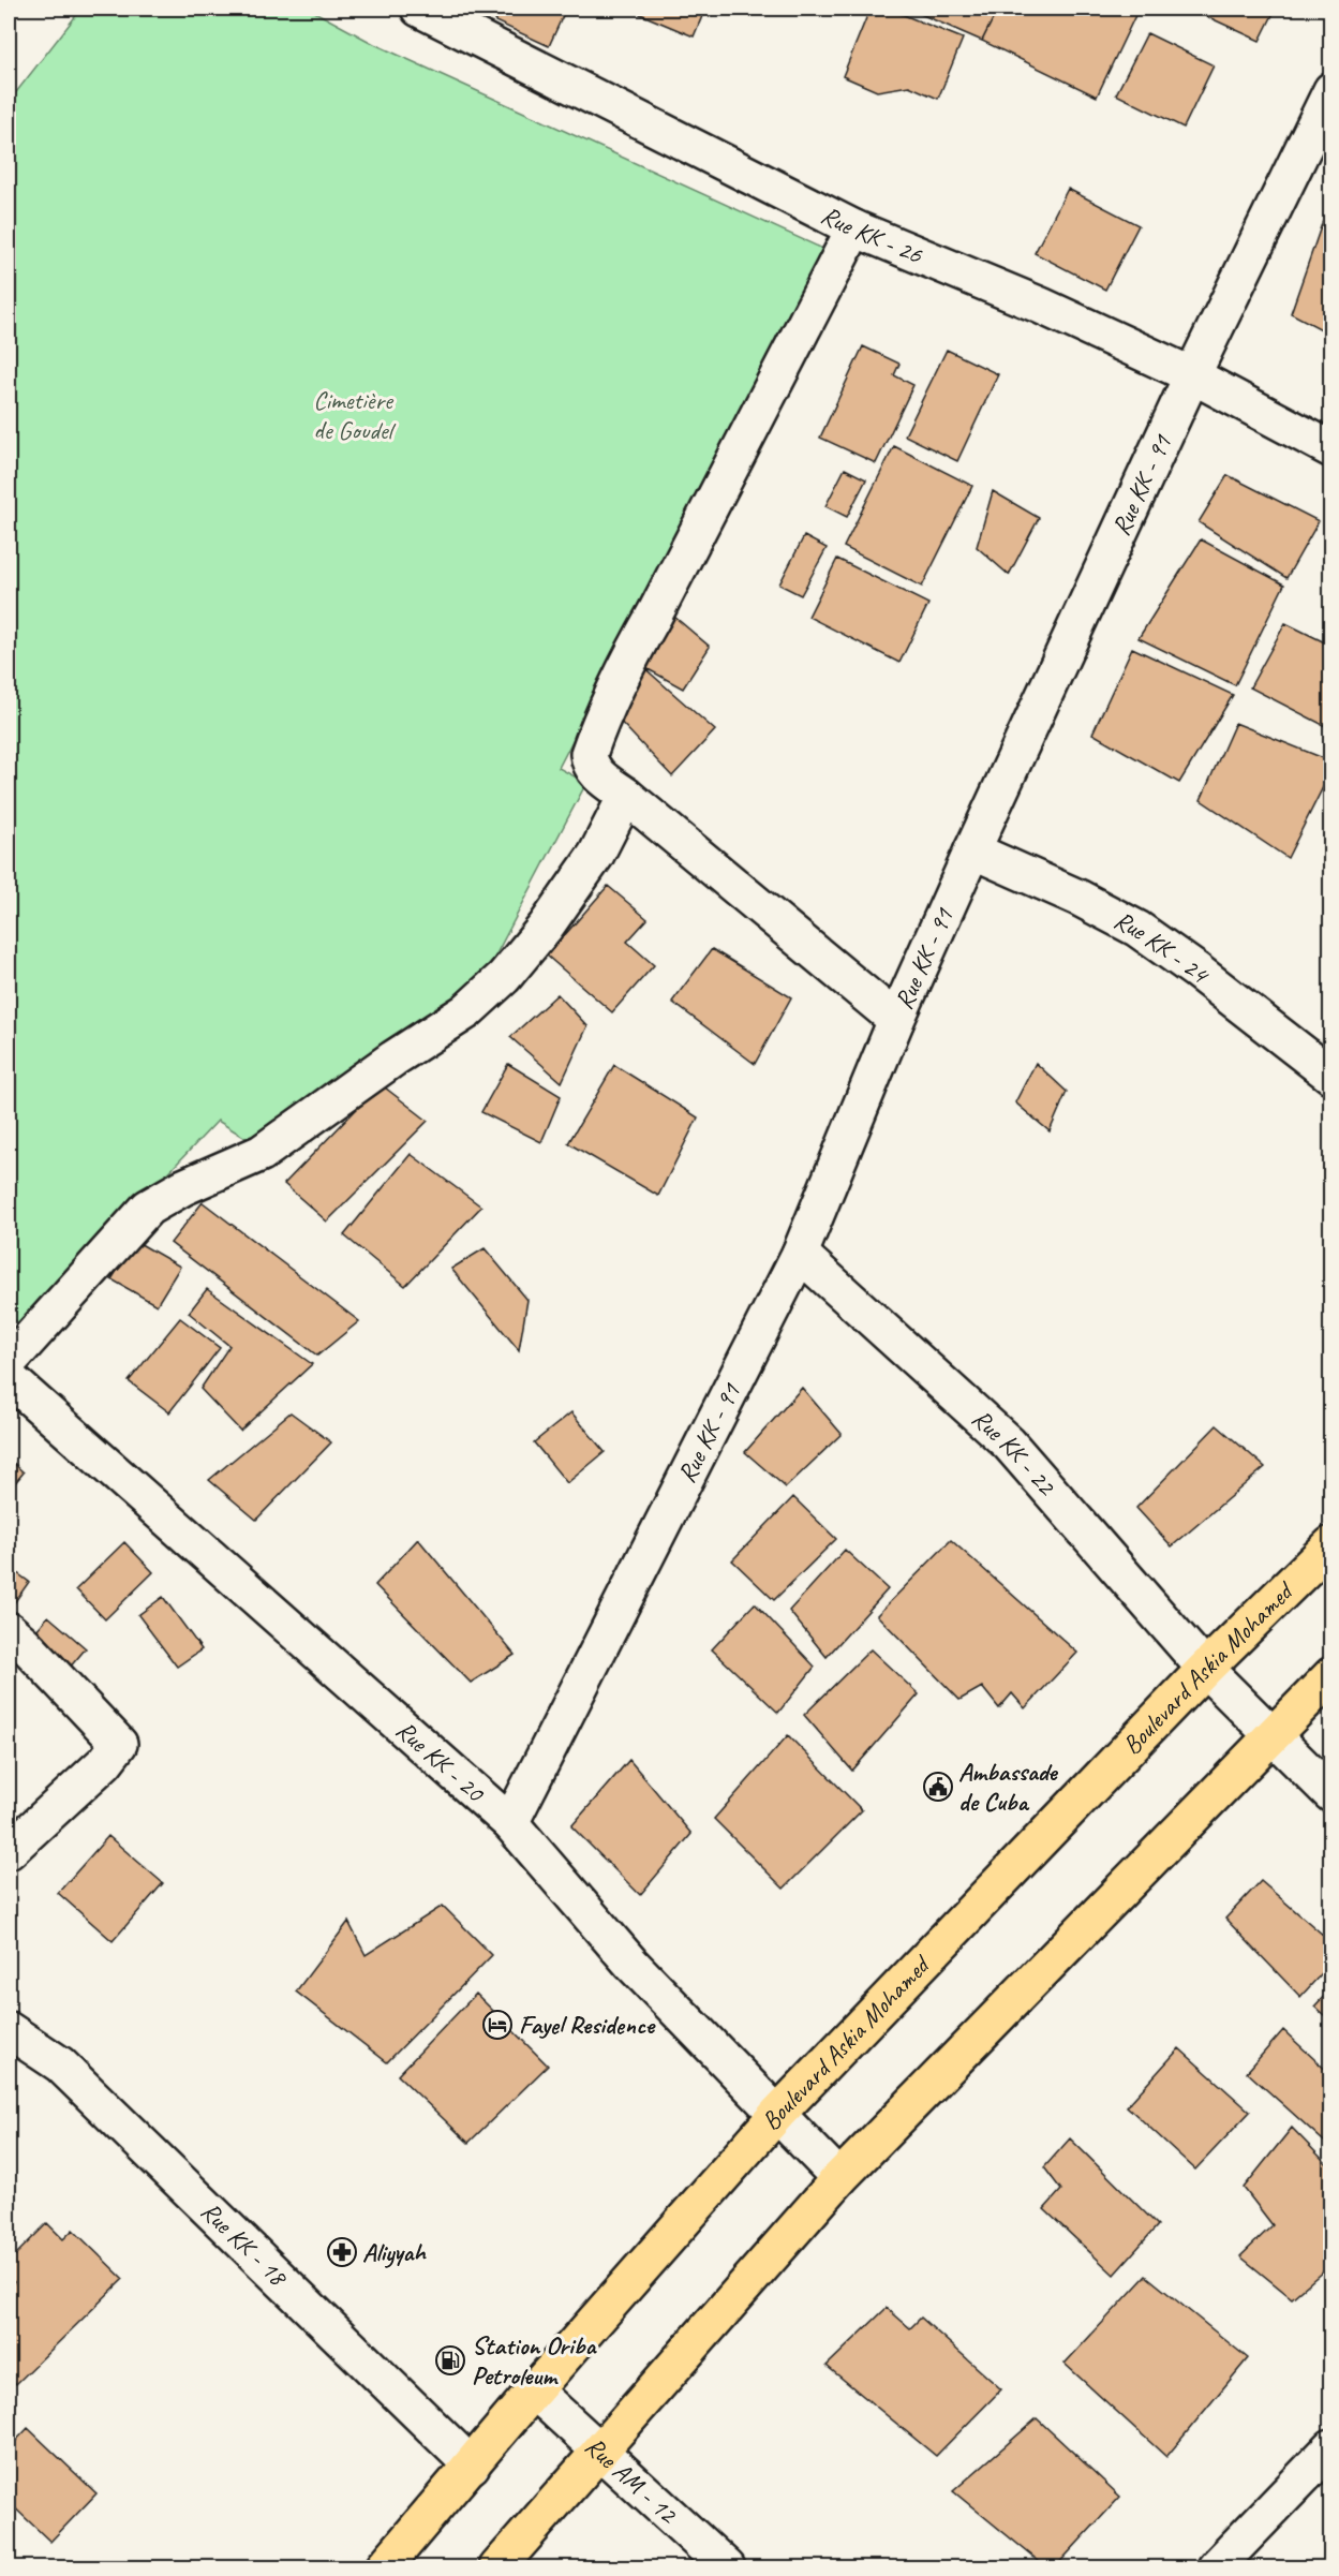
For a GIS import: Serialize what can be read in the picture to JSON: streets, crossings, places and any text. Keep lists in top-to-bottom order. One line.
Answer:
{"streets":{"main road":["Boulevard Askia Mohamed"],"street":["Rue KK - 26","Rue KK - 91","Rue KK - 24","Rue KK - 22","Rue KK - 20","Rue KK - 18","Rue AM - 12"]},"crossings":[["Rue KK - 26","Rue KK - 91"],["Rue KK - 91","Rue KK - 24"],["Rue KK - 91","Rue KK - 22"],["Rue KK - 91","Rue KK - 20"],["Rue KK - 22","Boulevard Askia Mohamed"],["Boulevard Askia Mohamed","Rue KK - 20"],["Boulevard Askia Mohamed","Rue KK - 18"],["Boulevard Askia Mohamed","Rue AM - 12"]],"parks":["Cimetière de Goudel"],"places":{"public building":["Ambassade de Cuba"],"hotel":["Fayel Residence"],"pharmacy":["Aliyyah"],"fuel station":["Station Oriba Petroleum"]}}
